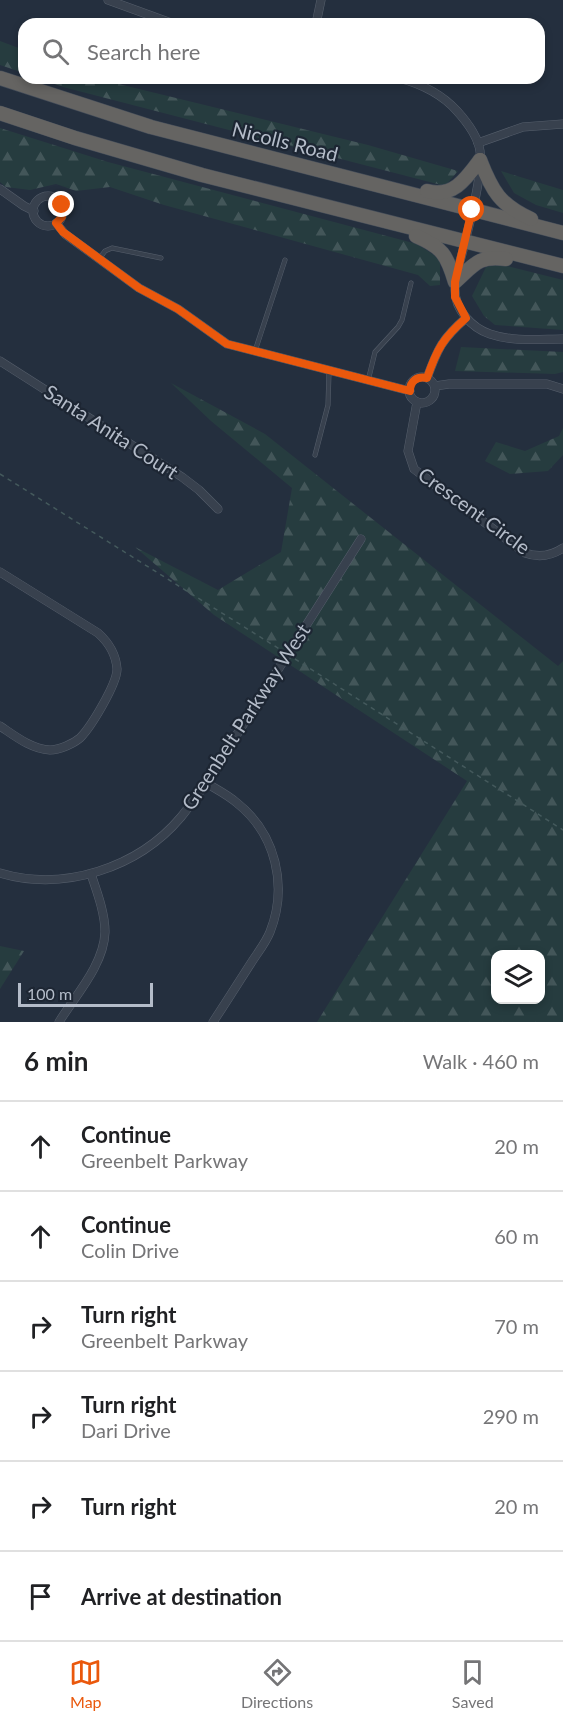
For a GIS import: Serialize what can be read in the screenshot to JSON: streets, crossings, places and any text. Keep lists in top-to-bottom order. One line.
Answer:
{"streets":{"highway":["Nicolls Road"],"street":["Santa Anita Court","Crescent Circle","Greenbelt Parkway West"]},"scale_bar":"100 m","page":{"search":"Search here","scale":"100 m","heading":["6 min","Walk · 460 m"],"list":[["Continue","Greenbelt Parkway","20 m"],["Continue","Colin Drive","60 m"],["Turn right","Greenbelt Parkway","70 m"],["Turn right","Dari Drive","290 m"],["Turn right","20 m"],"Arrive at destination"],"nav":["Map","Directions","Saved"]}}
